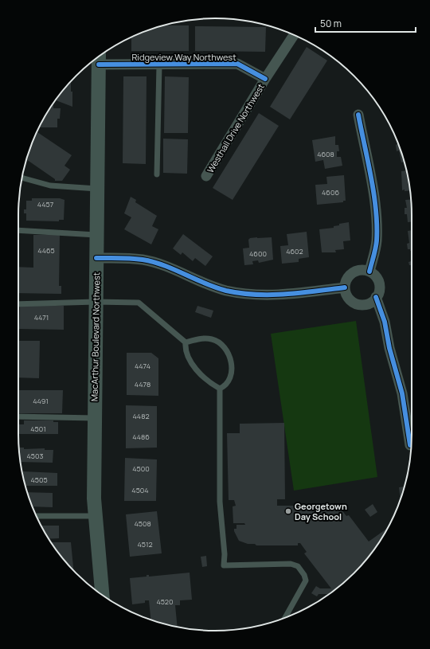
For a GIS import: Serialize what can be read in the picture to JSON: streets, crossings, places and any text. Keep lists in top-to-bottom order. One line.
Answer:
{"streets":{"main road":["MacArthur Boulevard Northwest"],"street":["Ridgeview Way Northwest","Westhall Drive Northwest"]},"crossings":[["Ridgeview Way Northwest","Westhall Drive Northwest"],["Ridgeview Way Northwest","MacArthur Boulevard Northwest"]],"places":["Georgetown Day School"],"house_numbers":["4608","4606","4457","4465","4602","4600","4471","4474","4478","4491","4482","4501","4486","4503","4500","4505","4504","4508","4512","4520"],"scale_bar":"50 m"}
